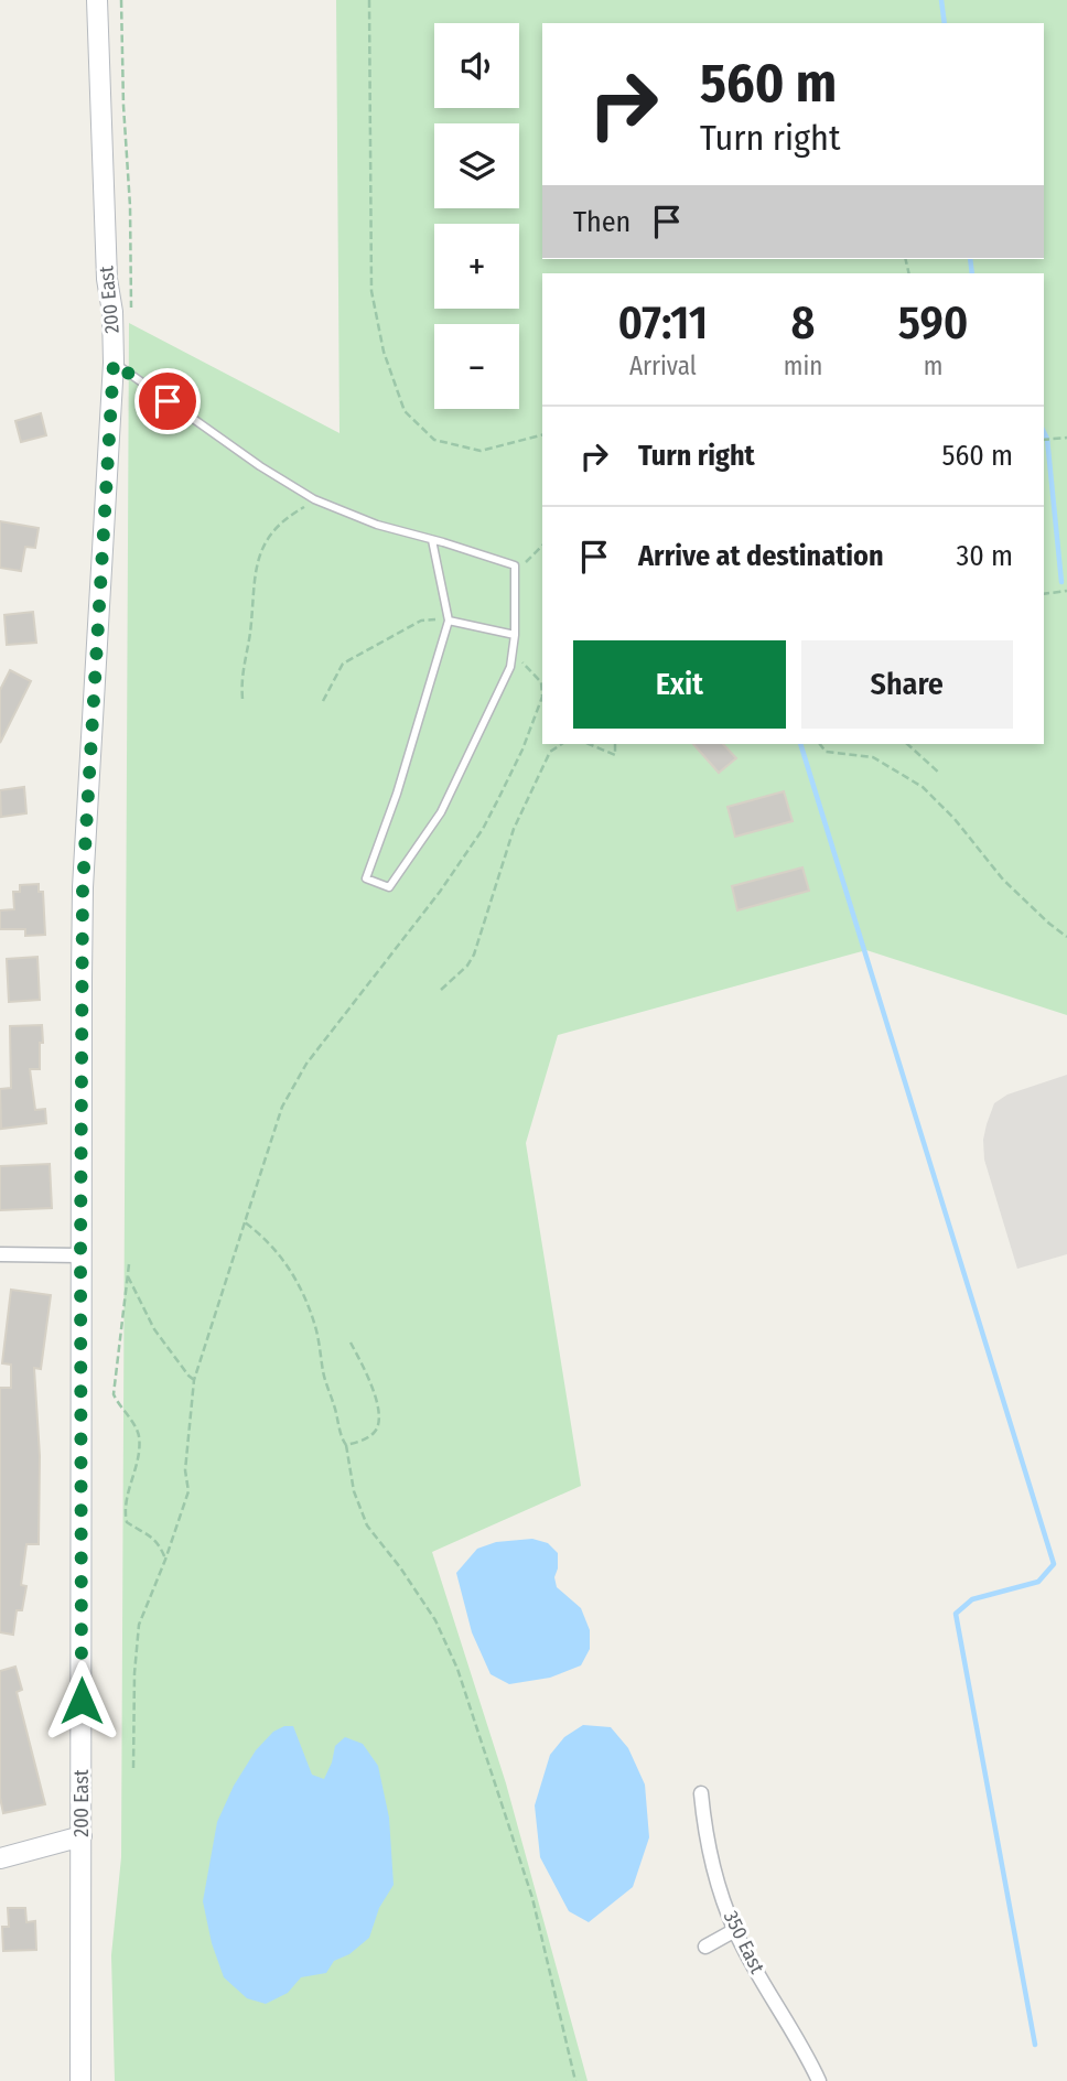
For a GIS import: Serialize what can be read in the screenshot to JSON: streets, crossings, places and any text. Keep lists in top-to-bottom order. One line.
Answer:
{"streets":{"street":["200 East","350 East"]},"page":{"map_buttons":["+","−"],"turn":["560 m","Turn right"],"then":"Then","eta":["07:11","Arrival","8","min","590","m"],"list":[{"name":"Turn right","value":"560 m"},{"name":"Arrive at destination","value":"30 m"}],"buttons":["Exit","Share"]}}
